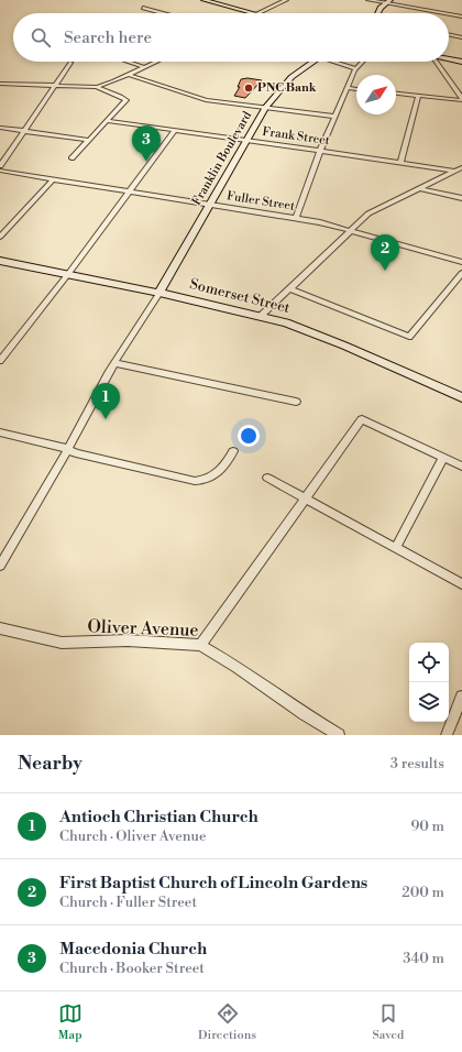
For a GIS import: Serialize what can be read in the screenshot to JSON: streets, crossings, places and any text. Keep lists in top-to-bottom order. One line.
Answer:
{"streets":{"main road":["Franklin Boulevard","Somerset Street"],"street":["Frank Street","Fuller Street","Oliver Avenue"]},"crossings":[["Frank Street","Franklin Boulevard"],["Franklin Boulevard","Fuller Street"],["Franklin Boulevard","Somerset Street"]],"places":["PNC Bank"],"north":"top right","page":{"search":"Search here","pins":["3","2","1"],"heading":["Nearby","3 results"],"list":[{"mark":"1","name":"Antioch Christian Church","note":"Church · Oliver Avenue","value":"90 m"},{"mark":"2","name":"First Baptist Church of Lincoln Gardens","note":"Church · Fuller Street","value":"200 m"},{"mark":"3","name":"Macedonia Church","note":"Church · Booker Street","value":"340 m"}],"nav":["Map","Directions","Saved"]}}
